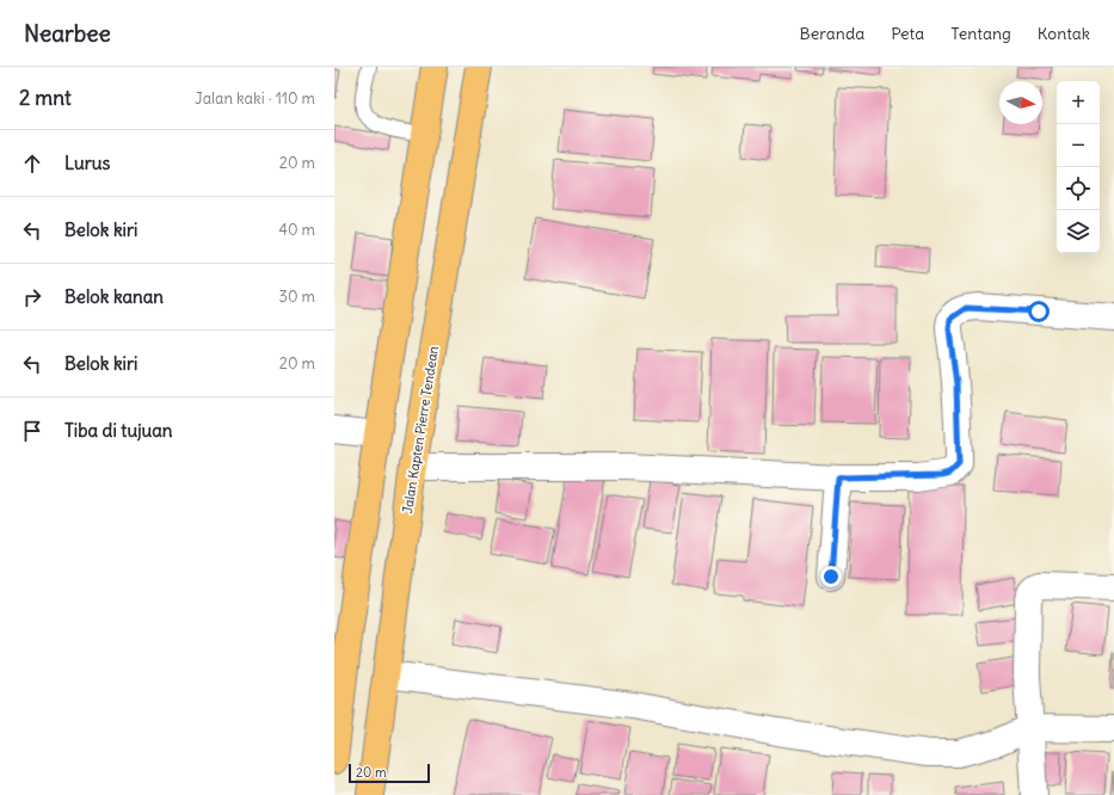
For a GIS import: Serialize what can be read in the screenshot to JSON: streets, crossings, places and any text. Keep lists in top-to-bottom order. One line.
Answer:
{"streets":{"highway":["Jalan Kapten Pierre Tendean"]},"scale_bar":"20 m","north":"right","page":{"header":"Nearbee","nav":["Beranda","Peta","Tentang","Kontak"],"heading":["2 mnt","Jalan kaki · 110 m"],"map_buttons":["+","−"],"list":[["Lurus","20 m"],["Belok kiri","40 m"],["Belok kanan","30 m"],["Belok kiri","20 m"],"Tiba di tujuan"],"scale":"20 m"}}
